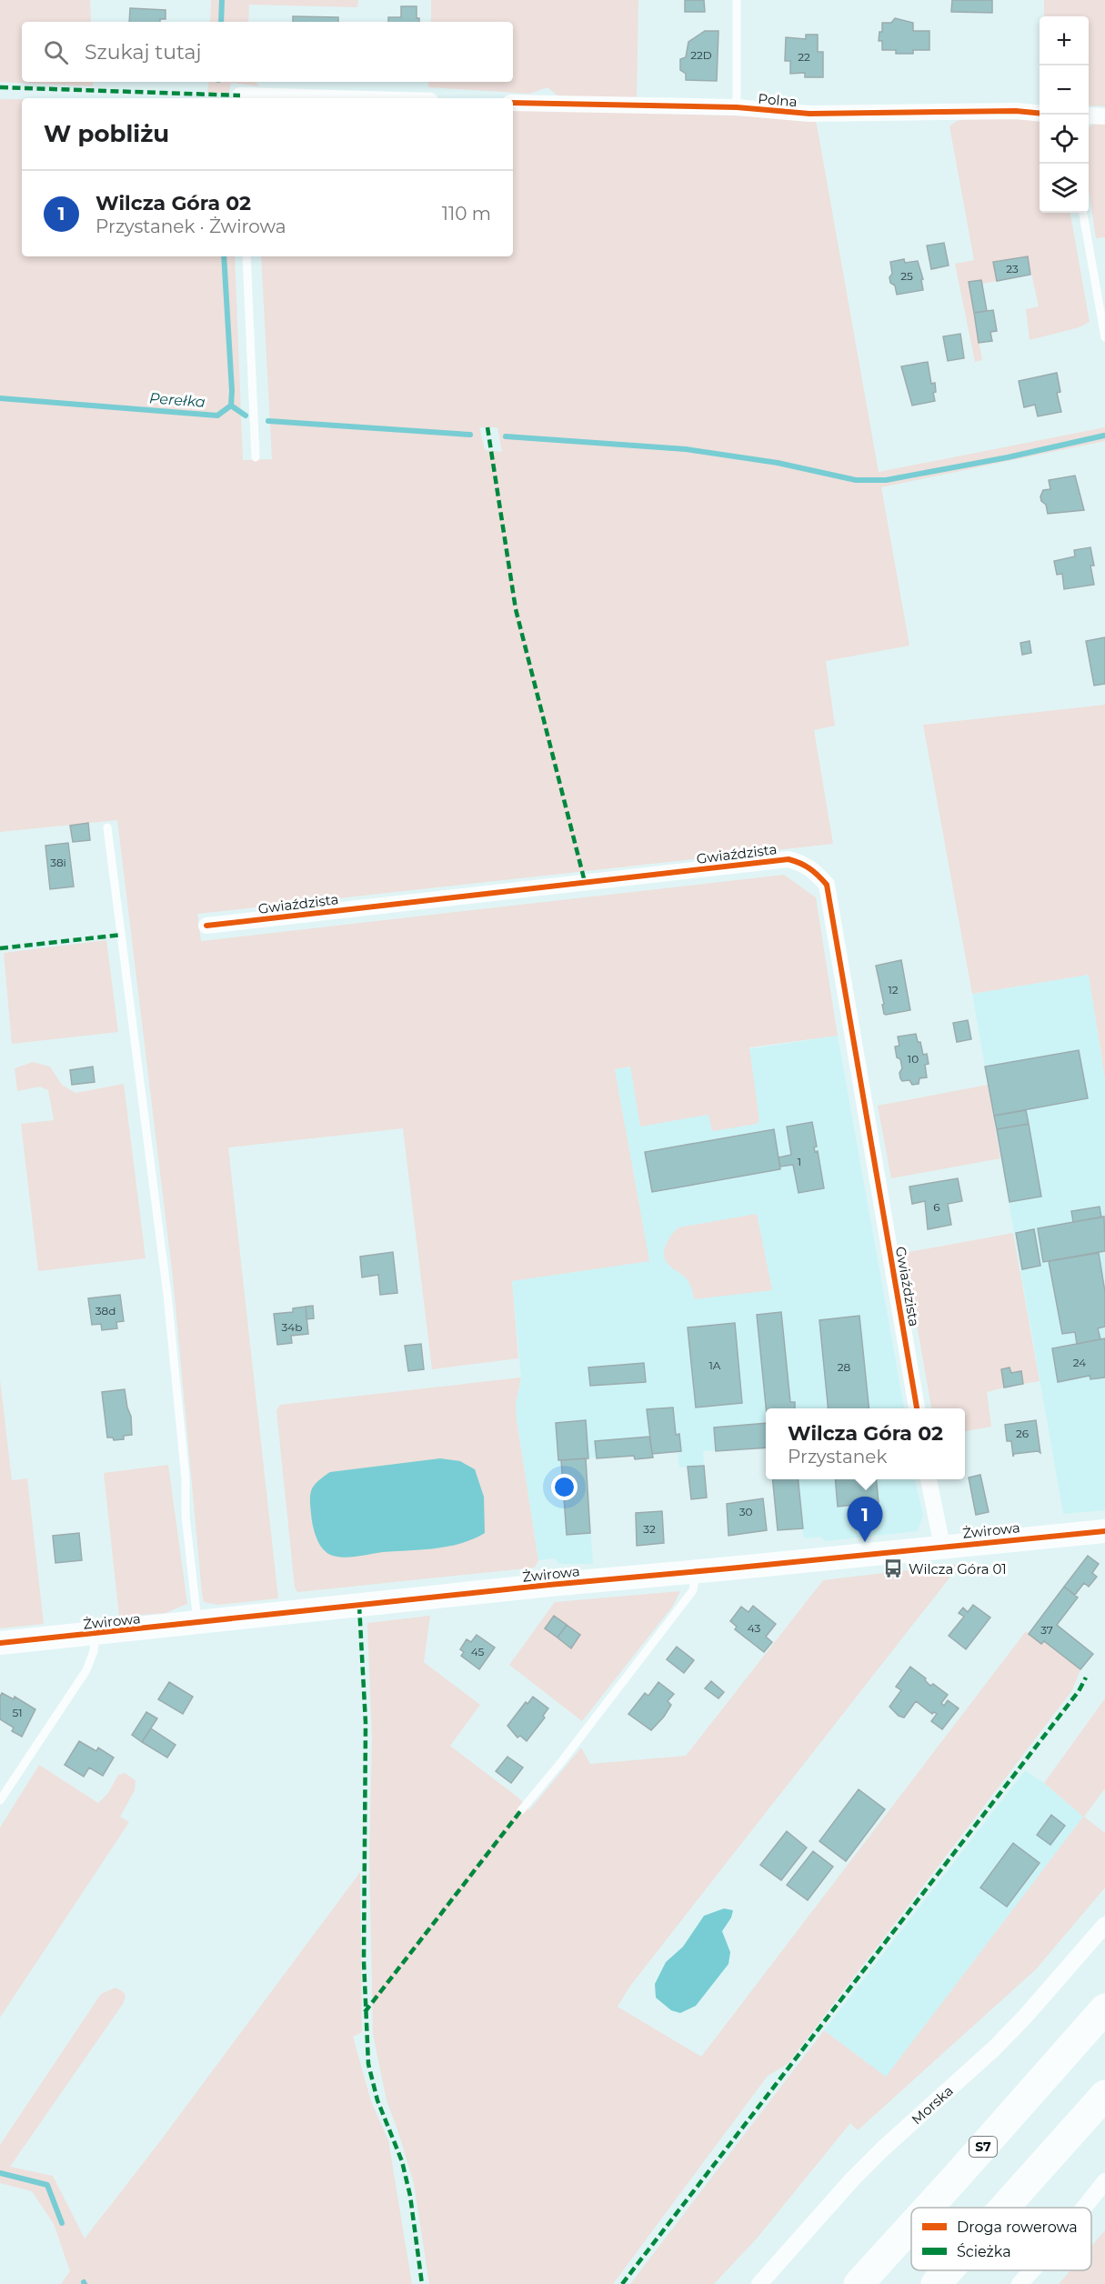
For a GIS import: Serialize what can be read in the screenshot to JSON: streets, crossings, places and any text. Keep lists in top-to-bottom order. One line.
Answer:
{"streets":{"highway":["S7"],"street":["Polna","Gwiaździsta","Żwirowa","Morska"]},"water":["Perełka"],"places":{"bus stop":["Wilcza Góra 01"]},"house_numbers":["22D","22","23","25","38i","12","10","1","6","38d","34b","24","1A","28","26","30","32","43","37","45","51"],"legend":["Droga rowerowa","Ścieżka"],"page":{"map_buttons":["+","−"],"search":"Szukaj tutaj","heading":"W pobliżu","list":[{"mark":"1","name":"Wilcza Góra 02","note":"Przystanek · Żwirowa","value":"110 m"}],"popup":["Wilcza Góra 02","Przystanek"],"pins":"1"}}
